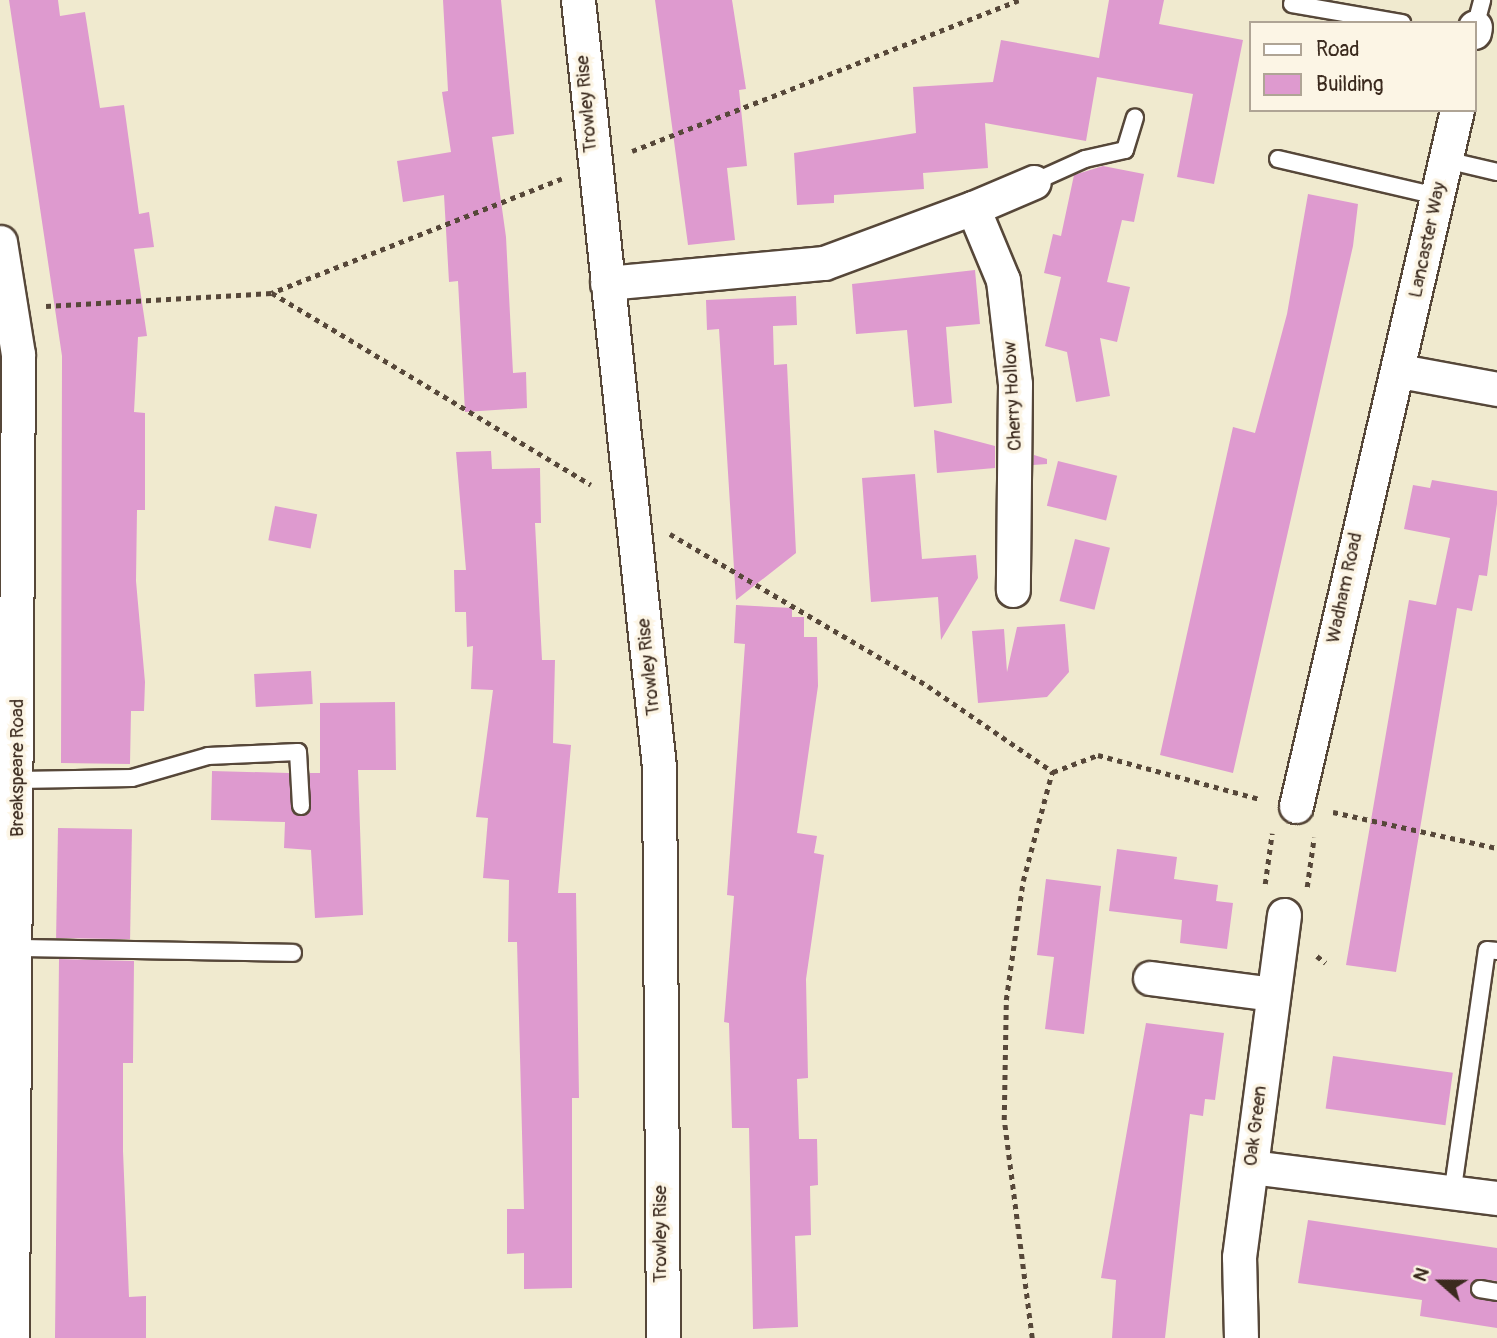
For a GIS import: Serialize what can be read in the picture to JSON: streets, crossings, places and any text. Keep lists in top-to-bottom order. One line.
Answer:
{"streets":{"street":["Trowley Rise","Lancaster Way","Cherry Hollow","Wadham Road","Breakspeare Road","Oak Green"]},"crossings":[["Lancaster Way","Wadham Road"]],"legend":["Road","Building"],"north":"left"}
